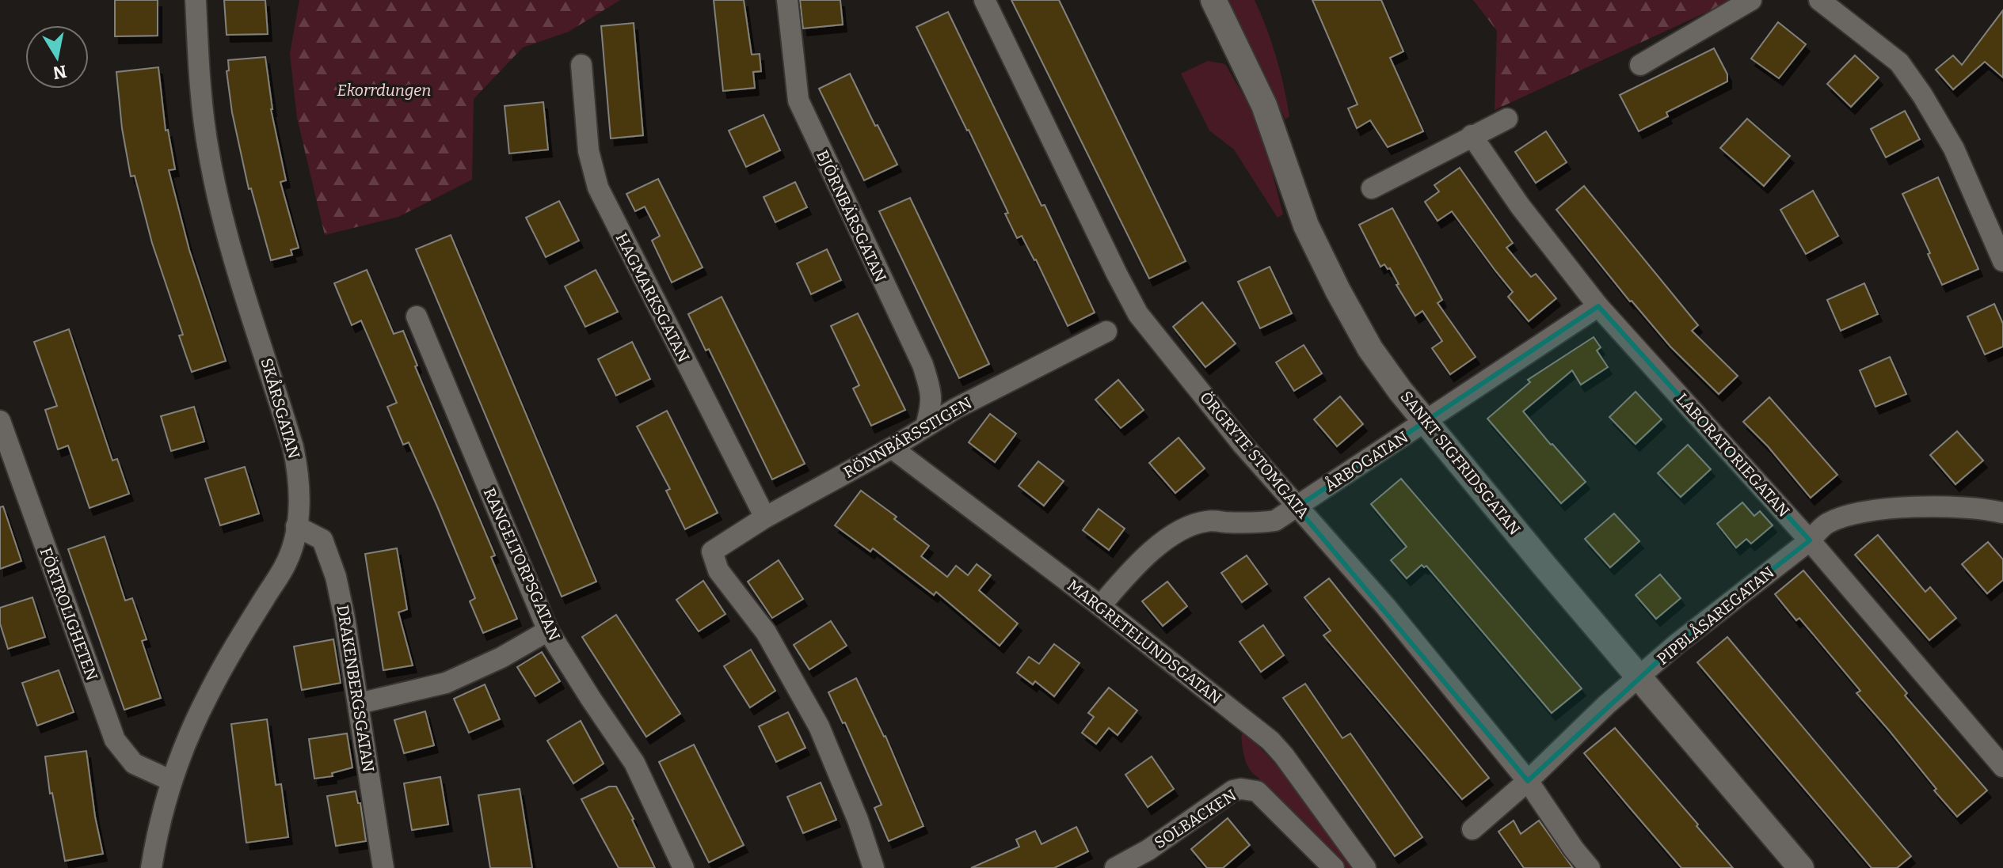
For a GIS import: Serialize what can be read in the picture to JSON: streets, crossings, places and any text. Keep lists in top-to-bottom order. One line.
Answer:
{"streets":{"street":["BJÖRNBÄRSGATAN","HAGMARKSGATAN","SKÅRSGATAN","RÖNNBÄRSSTIGEN","ÖRGRYTE STOMGATA","LABORATORIEGATAN","ÅRBOGATAN","SANKT SIGFRIDSGATAN","RANGELTORPSGATAN","FÖRTROLIGHETEN","PIPBLÅSAREGATAN","MARGRETELUNDSGATAN","DRAKENBERGSGATAN","SOLBACKEN"]},"crossings":[["BJÖRNBÄRSGATAN","RÖNNBÄRSSTIGEN"],["HAGMARKSGATAN","RÖNNBÄRSSTIGEN"],["SKÅRSGATAN","FÖRTROLIGHETEN"],["SKÅRSGATAN","DRAKENBERGSGATAN"],["RÖNNBÄRSSTIGEN","MARGRETELUNDSGATAN"],["ÖRGRYTE STOMGATA","ÅRBOGATAN"],["ÖRGRYTE STOMGATA","PIPBLÅSAREGATAN"],["LABORATORIEGATAN","ÅRBOGATAN"],["LABORATORIEGATAN","PIPBLÅSAREGATAN"],["ÅRBOGATAN","SANKT SIGFRIDSGATAN"],["ÅRBOGATAN","MARGRETELUNDSGATAN"],["SANKT SIGFRIDSGATAN","PIPBLÅSAREGATAN"]],"parks":["Ekorrdungen"],"north":"bottom"}
